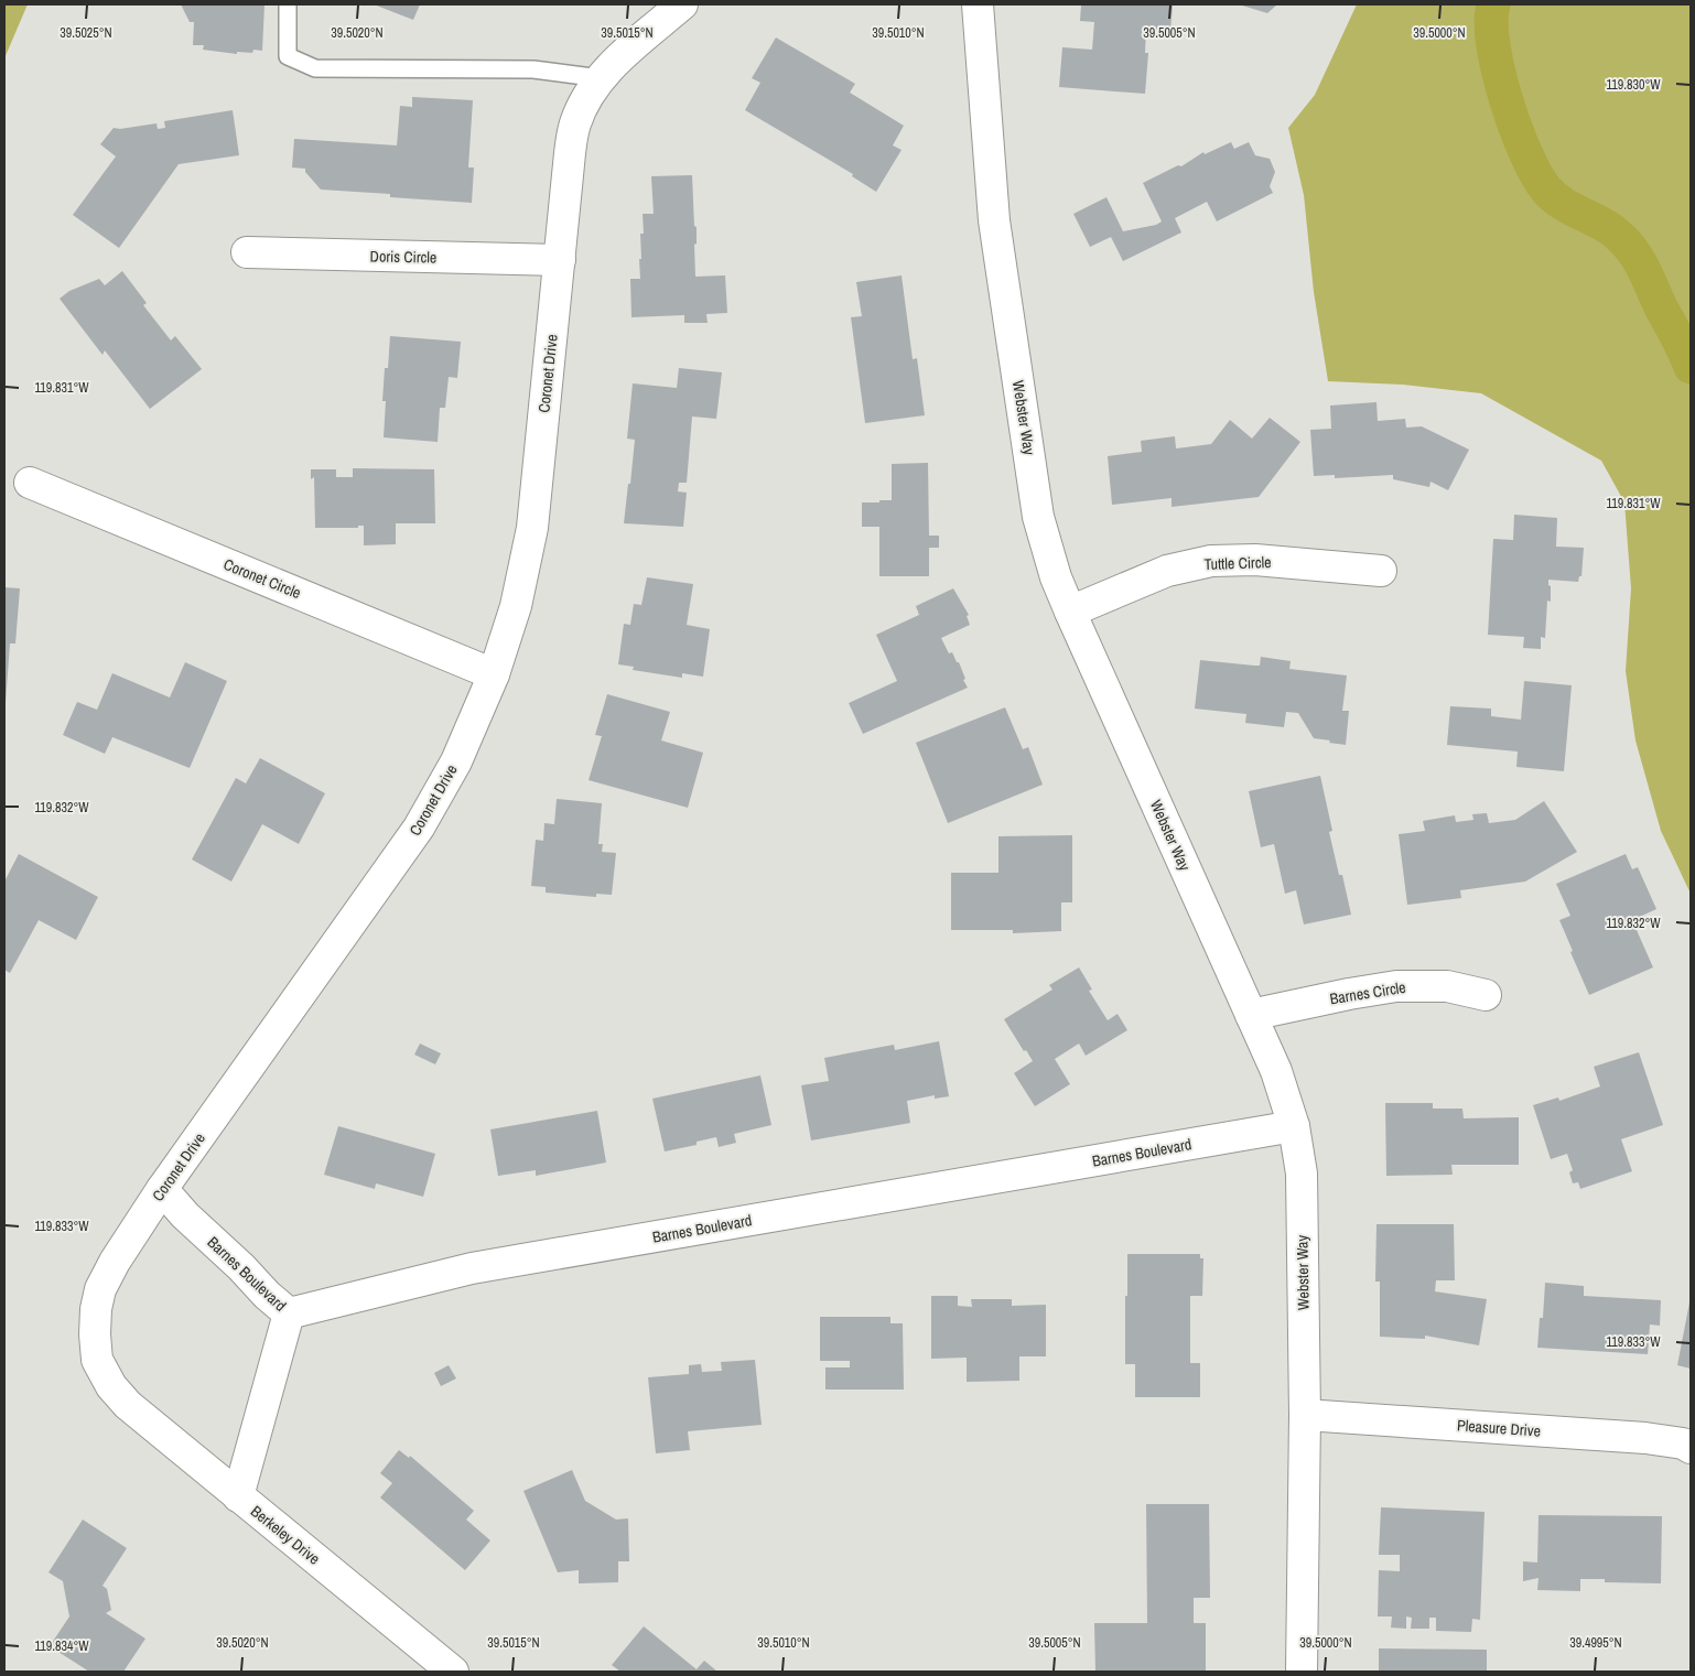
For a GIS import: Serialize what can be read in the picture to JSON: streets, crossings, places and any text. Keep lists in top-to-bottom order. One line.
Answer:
{"streets":{"street":["Doris Circle","Coronet Drive","Webster Way","Tuttle Circle","Coronet Circle","Barnes Circle","Barnes Boulevard","Pleasure Drive","Berkeley Drive"]},"crossings":[["Doris Circle","Coronet Drive"],["Coronet Drive","Coronet Circle"],["Coronet Drive","Barnes Boulevard"],["Coronet Drive","Berkeley Drive"],["Webster Way","Tuttle Circle"],["Webster Way","Barnes Circle"],["Webster Way","Barnes Boulevard"],["Webster Way","Pleasure Drive"],["Barnes Boulevard","Berkeley Drive"]],"coordinates":["39.5025°N","39.5020°N","39.5015°N","39.5010°N","39.5005°N","39.5000°N","119.830°W","119.831°W","119.832°W","119.833°W","39.4995°N","119.834°W"]}
